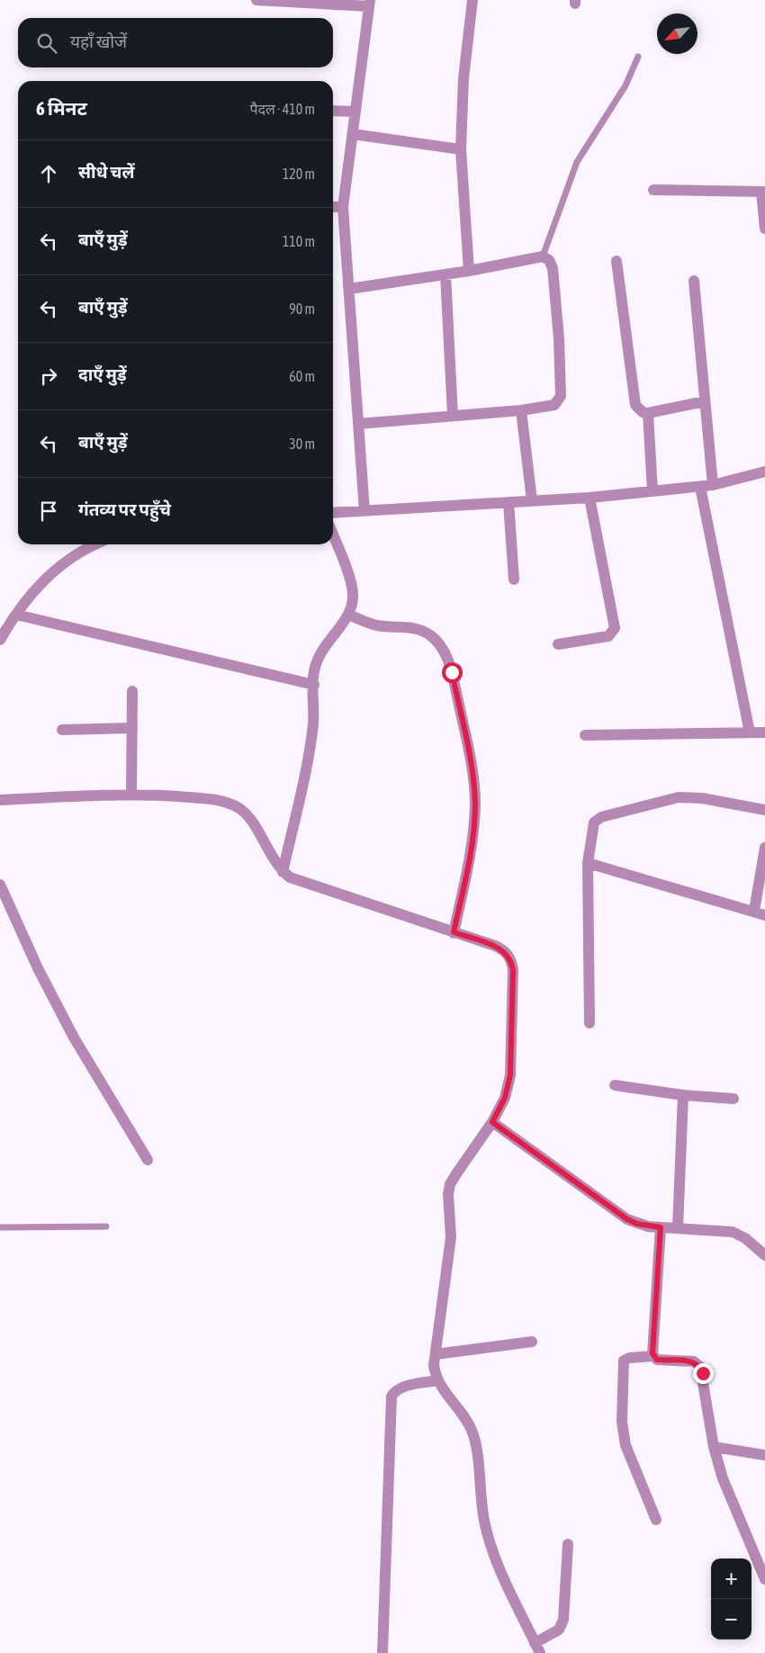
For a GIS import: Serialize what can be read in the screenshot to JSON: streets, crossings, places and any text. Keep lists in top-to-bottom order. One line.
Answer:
{"north":"bottom left","page":{"search":"यहाँ खोजें","heading":["6 मिनट","पैदल · 410 m"],"list":[["सीधे चलें","120 m"],["बाएँ मुड़ें","110 m"],["बाएँ मुड़ें","90 m"],["दाएँ मुड़ें","60 m"],["बाएँ मुड़ें","30 m"],"गंतव्य पर पहुँचे"],"map_buttons":["+","−"]}}
